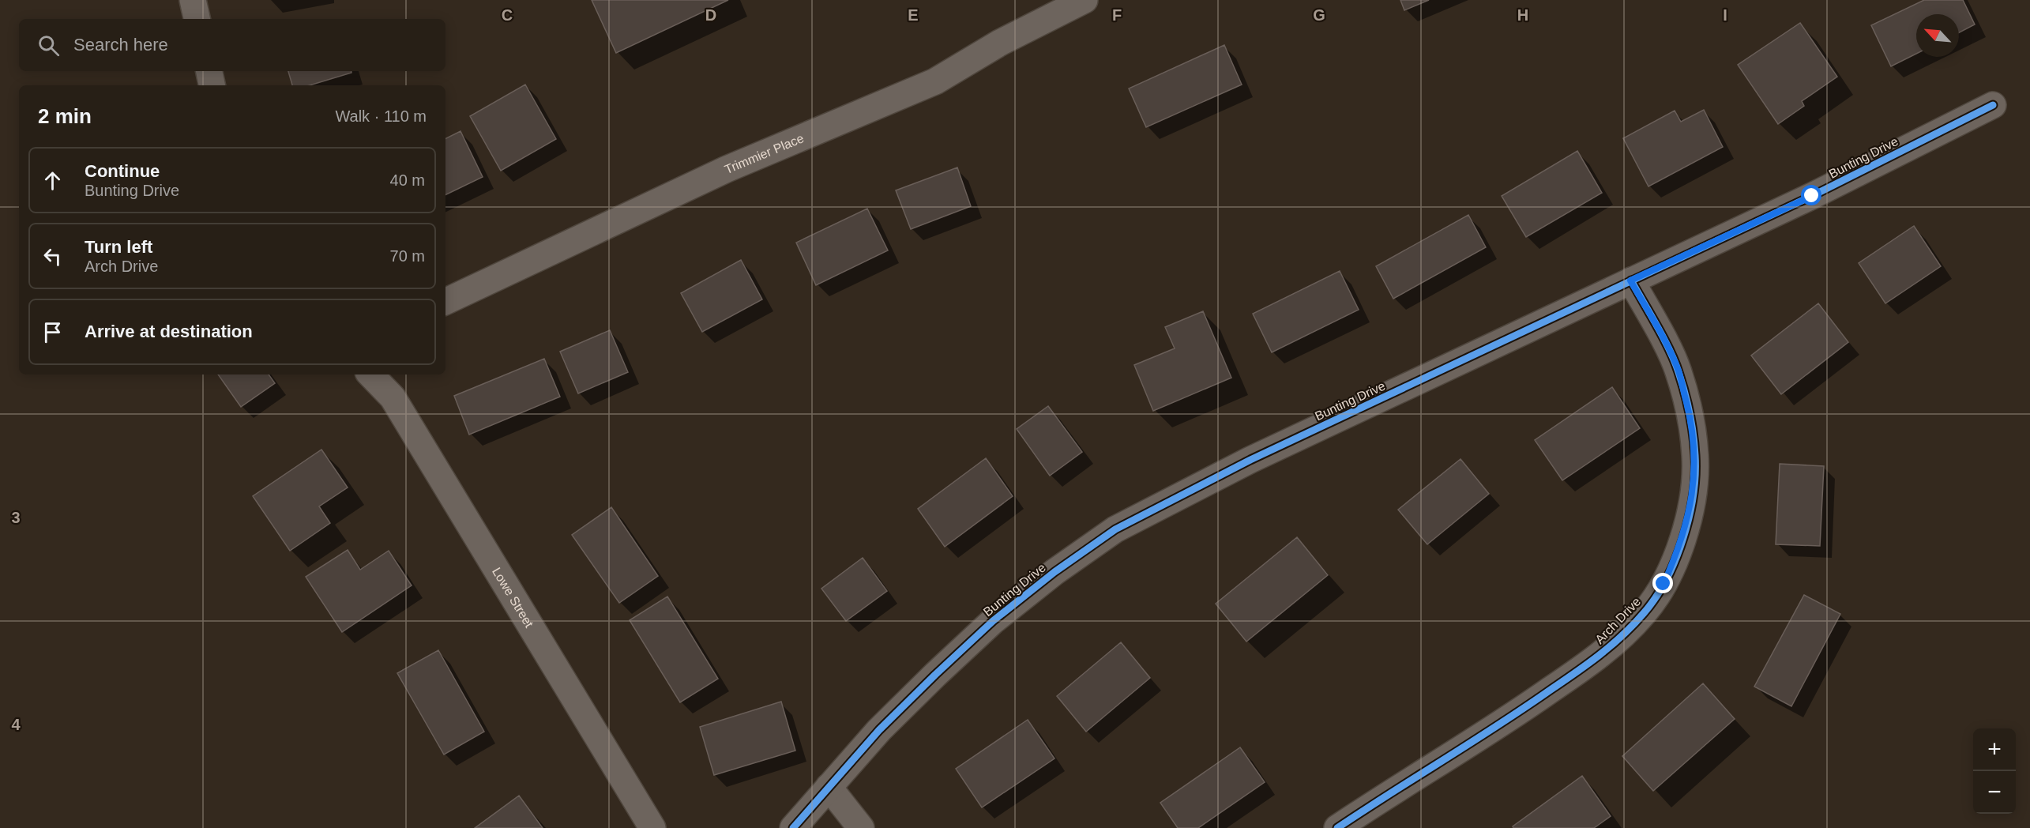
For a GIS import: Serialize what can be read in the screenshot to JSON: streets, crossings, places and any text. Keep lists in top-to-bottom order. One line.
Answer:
{"streets":{"street":["Trimmier Place","Bunting Drive","Lowe Street","Arch Drive"]},"crossings":[["Bunting Drive","Arch Drive"]],"north":"top left","page":{"search":"Search here","heading":["2 min","Walk · 110 m"],"list":[["Continue","Bunting Drive","40 m"],["Turn left","Arch Drive","70 m"],"Arrive at destination"],"map_buttons":["+","−"]},"grid":{"columns":["C","D","E","F","G","H","I"],"rows":["3","4"]}}
